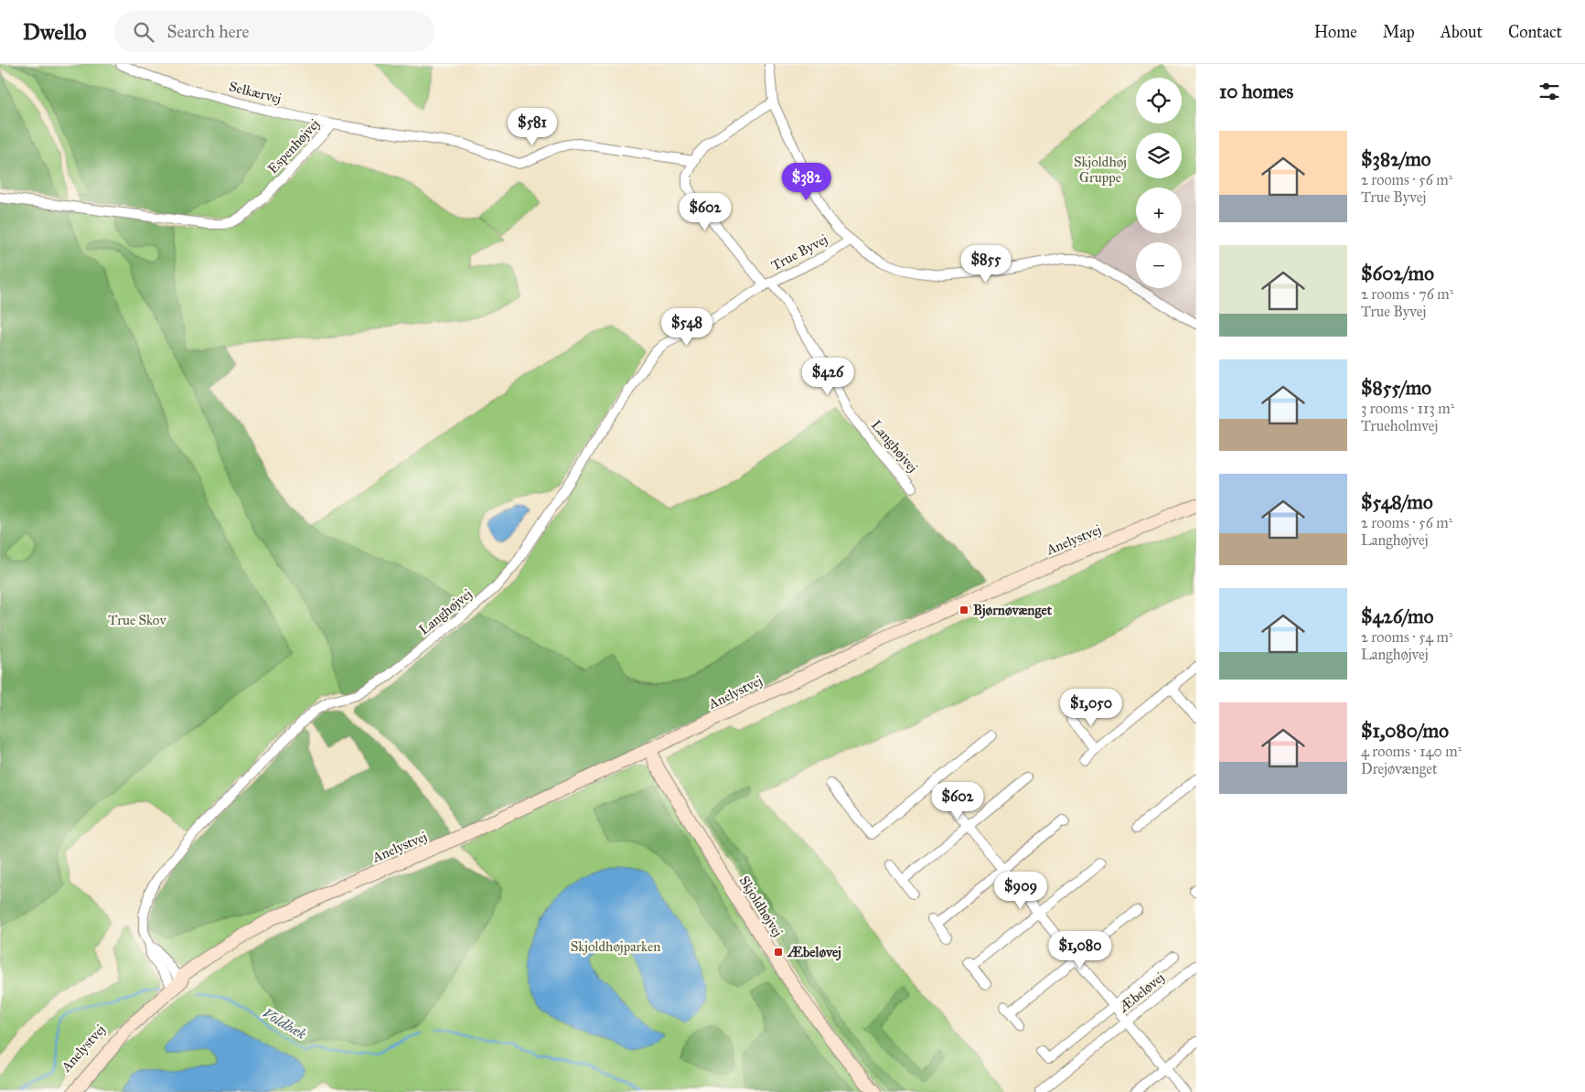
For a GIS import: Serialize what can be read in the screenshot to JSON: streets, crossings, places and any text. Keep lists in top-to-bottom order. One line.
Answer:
{"streets":{"street":["Selkærvej","Espenhøjvej","True Byvej","Langhøjvej","Anelystvej","Skjoldhøjvej","Æbeløvej"]},"crossings":[["Selkærvej","Espenhøjvej"],["Espenhøjvej","True Byvej"],["True Byvej","Langhøjvej"],["Langhøjvej","Anelystvej"],["Anelystvej","Skjoldhøjvej"]],"water":["Voldbæk"],"parks":["Skjoldhøj Gruppe","True Skov","Skjoldhøjparken"],"places":{"transit":["Bjørnøvænget","Æbeløvej"]},"page":{"header":"Dwello","search":"Search here","nav":["Home","Map","About","Contact"],"heading":"10 homes","map_buttons":["+","−"],"price":["$581","$382","$602","$855","$548","$426","$1,050","$602","$909","$1,080"],"list":[{"name":"$382/mo","note":"2 rooms · 56 m² · True Byvej"},{"name":"$602/mo","note":"2 rooms · 76 m² · True Byvej"},{"name":"$855/mo","note":"3 rooms · 113 m² · Trueholmvej"},{"name":"$548/mo","note":"2 rooms · 56 m² · Langhøjvej"},{"name":"$426/mo","note":"2 rooms · 54 m² · Langhøjvej"},{"name":"$1,080/mo","note":"4 rooms · 140 m² · Drejøvænget"}]}}
